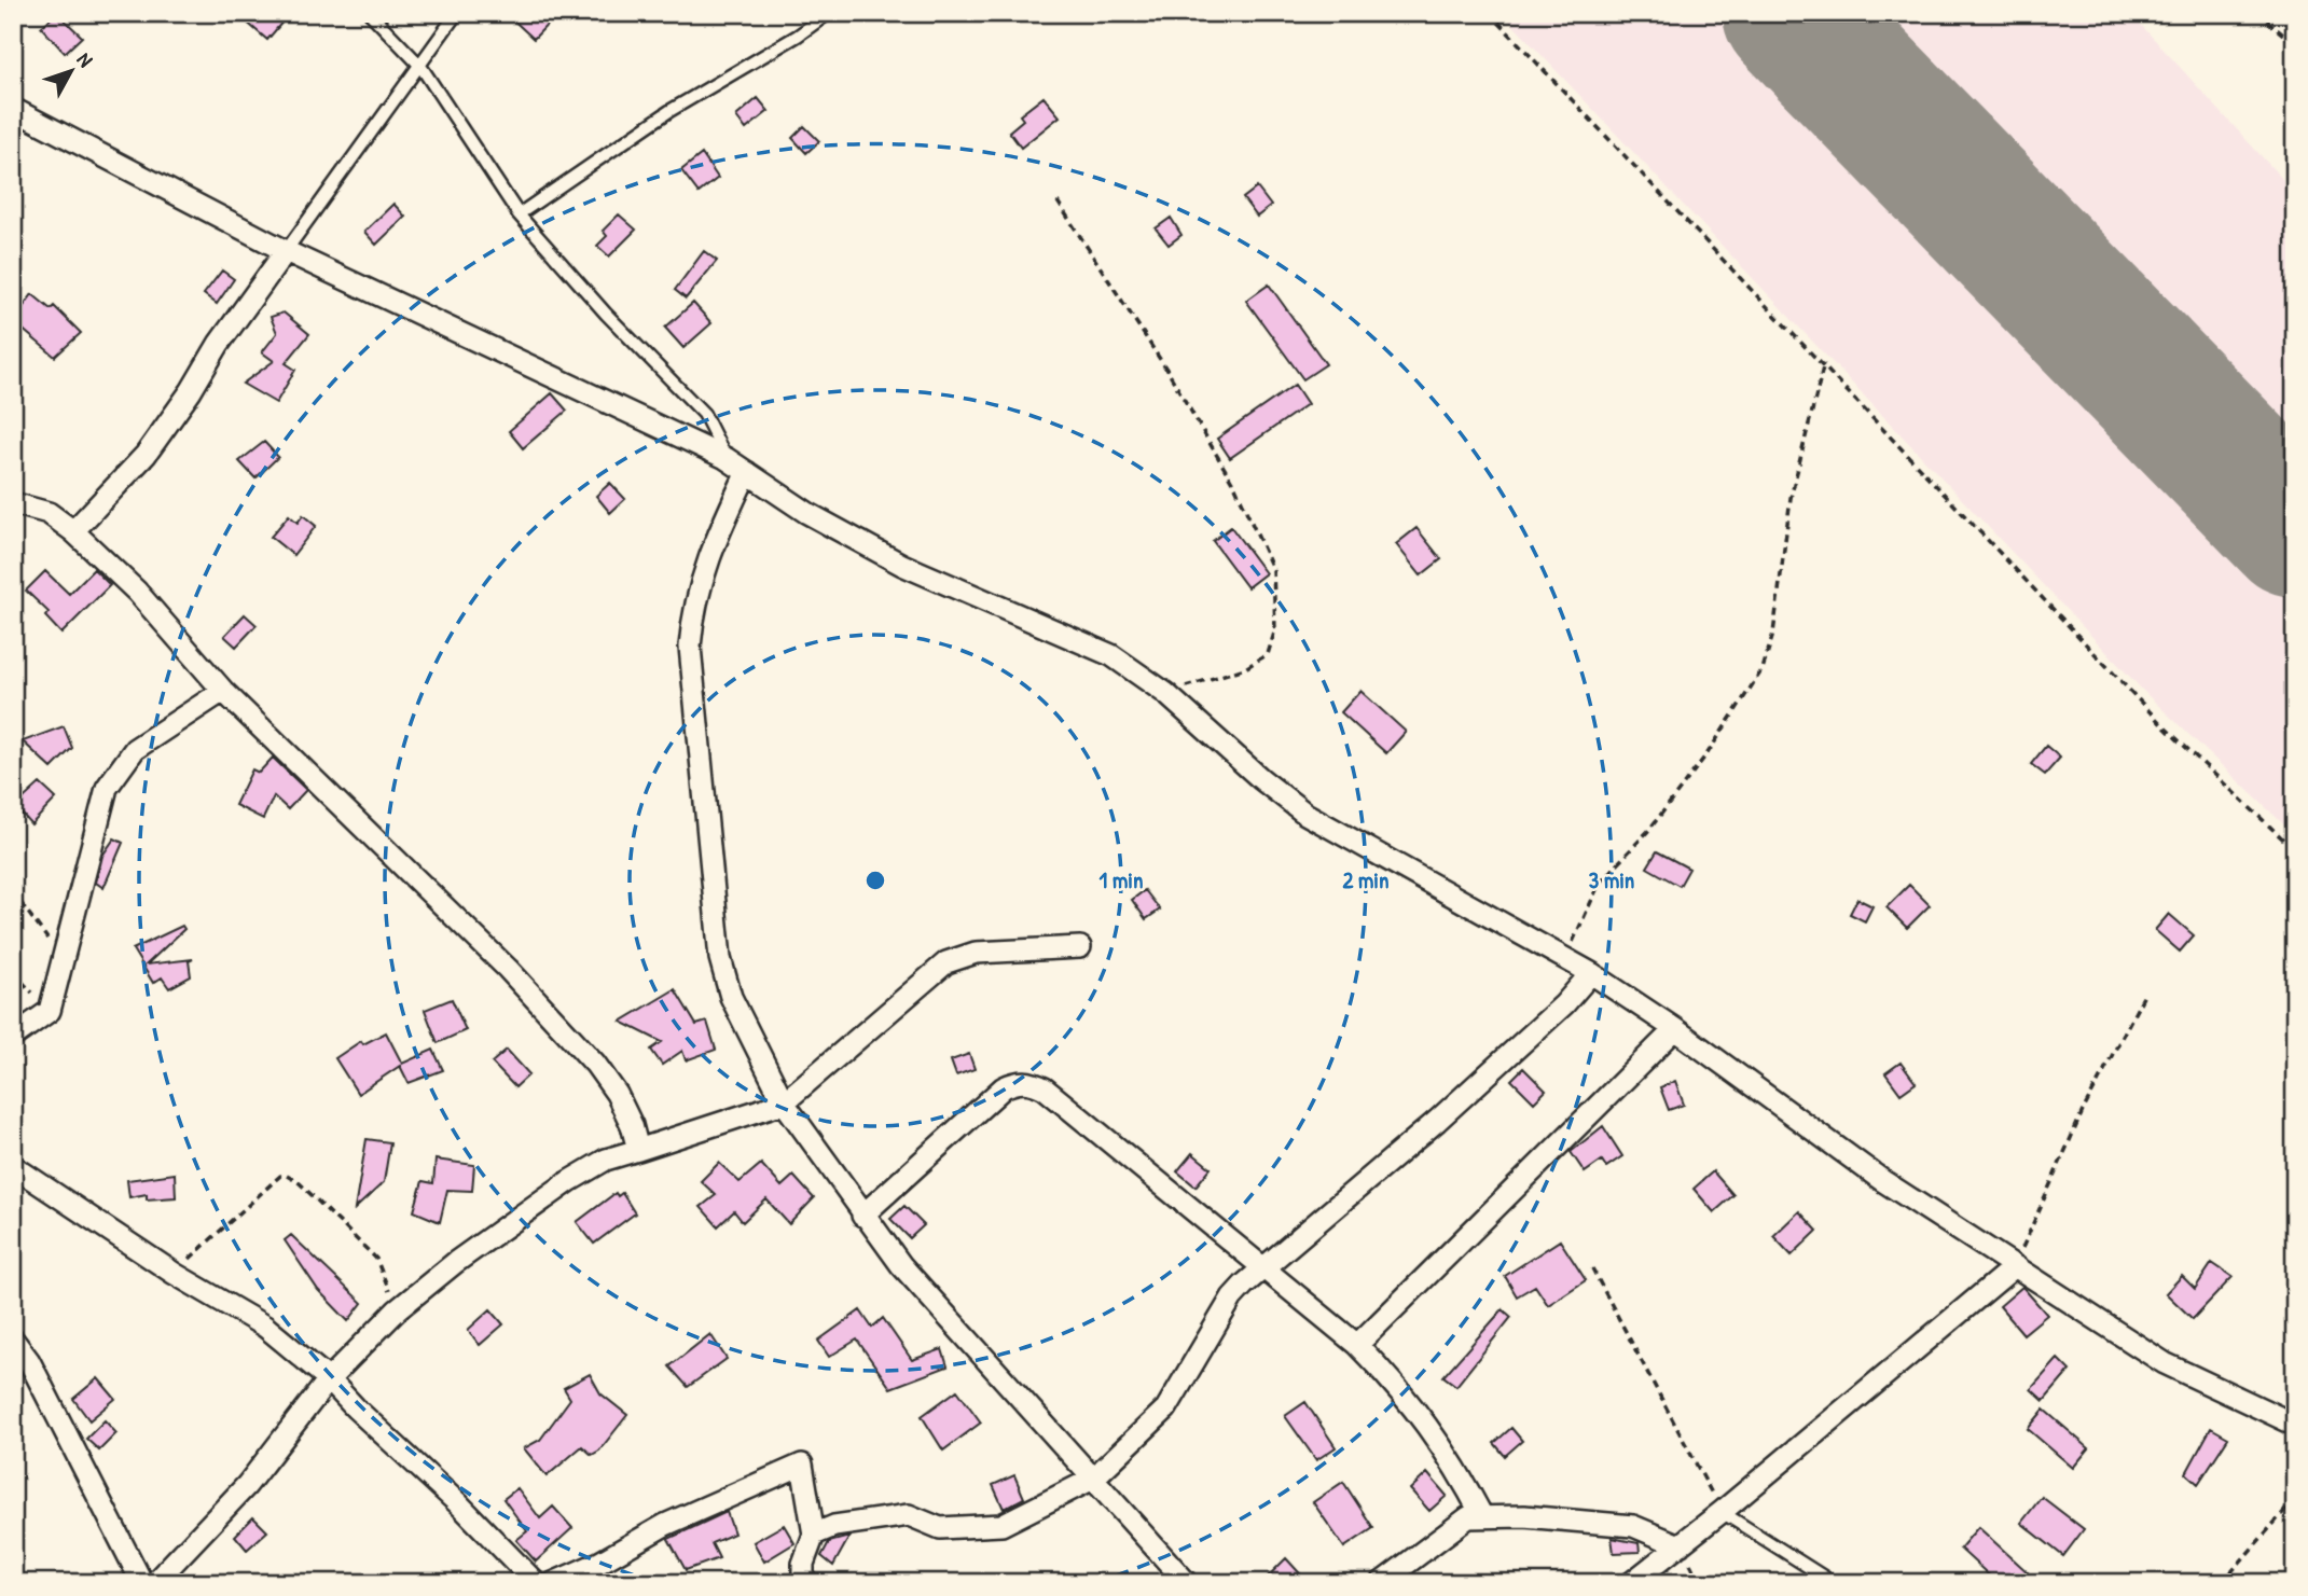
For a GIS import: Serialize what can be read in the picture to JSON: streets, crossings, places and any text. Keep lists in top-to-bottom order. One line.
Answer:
{"north":"top right","rings":["1 min","2 min","3 min"]}
